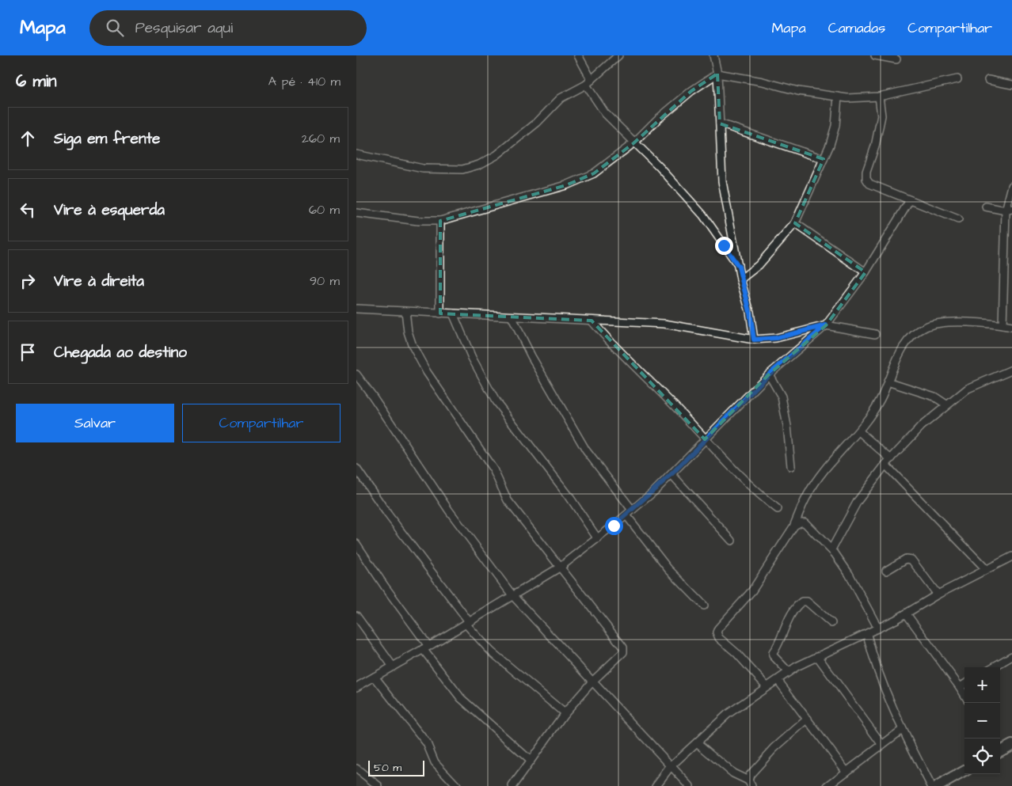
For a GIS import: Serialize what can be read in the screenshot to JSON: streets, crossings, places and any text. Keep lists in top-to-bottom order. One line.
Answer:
{"scale_bar":"50 m","page":{"header":"Mapa","search":"Pesquisar aqui","nav":["Mapa","Camadas","Compartilhar"],"heading":["6 min","A pé · 410 m"],"list":[["Siga em frente","260 m"],["Vire à esquerda","60 m"],["Vire à direita","90 m"],"Chegada ao destino"],"buttons":["Salvar","Compartilhar"],"map_buttons":["+","−"],"scale":"50 m"}}
